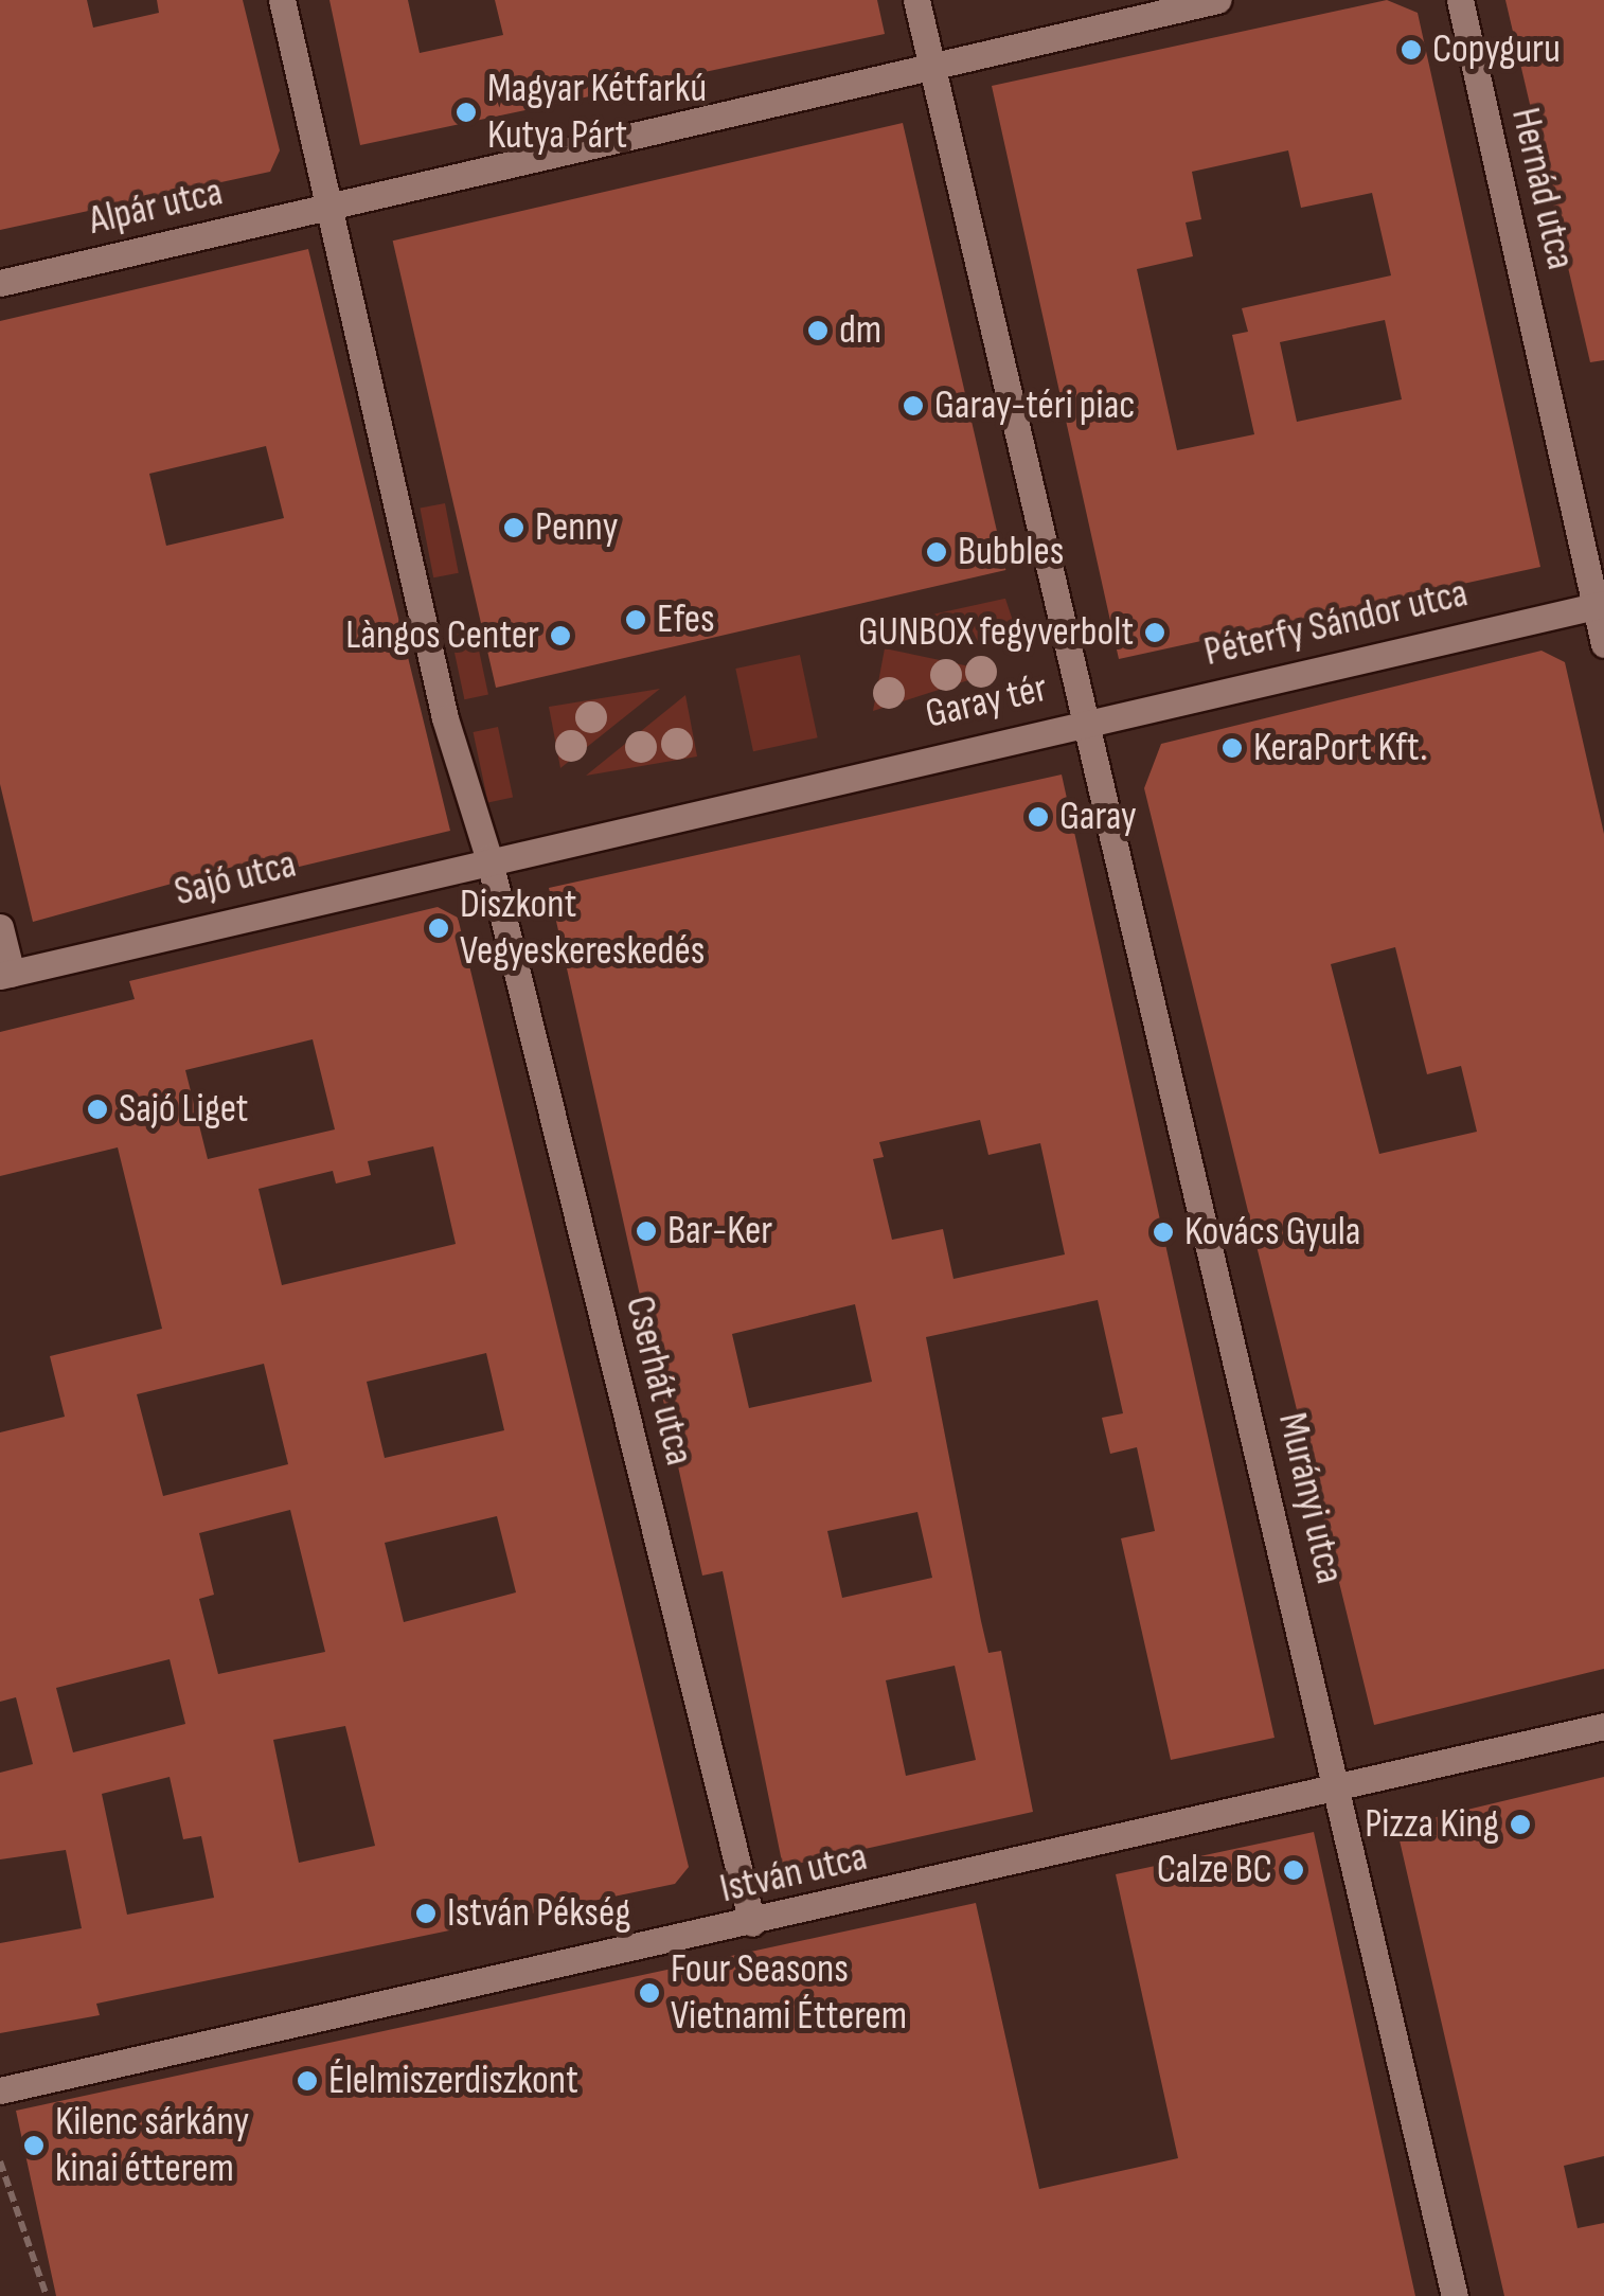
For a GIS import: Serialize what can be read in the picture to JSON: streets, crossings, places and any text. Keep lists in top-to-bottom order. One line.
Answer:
{"streets":{"street":["Hernád utca","Alpár utca","Péterfy Sándor utca","Garay tér","Sajó utca","Cserhát utca","Murányi utca","István utca"]},"crossings":[["Hernád utca","Péterfy Sándor utca"],["Péterfy Sándor utca","Garay tér"],["Péterfy Sándor utca","Murányi utca"],["Garay tér","Sajó utca"],["Garay tér","Cserhát utca"],["Garay tér","Murányi utca"],["Sajó utca","Cserhát utca"],["Cserhát utca","István utca"],["Murányi utca","István utca"]],"places":["Copyguru","Magyar Kétfarkú Kutya Párt","dm","Garay-téri piac","Penny","Bubbles","Efes","GUNBOX fegyverbolt","Làngos Center","KeraPort Kft.","Garay","Diszkont Vegyeskereskedés","Sajó Liget","Bar-Ker","Kovács Gyula","Pizza King","Calze BC","István Pékség","Four Seasons Vietnami Étterem","Élelmiszerdiszkont","Kilenc sárkány kinai étterem"]}
